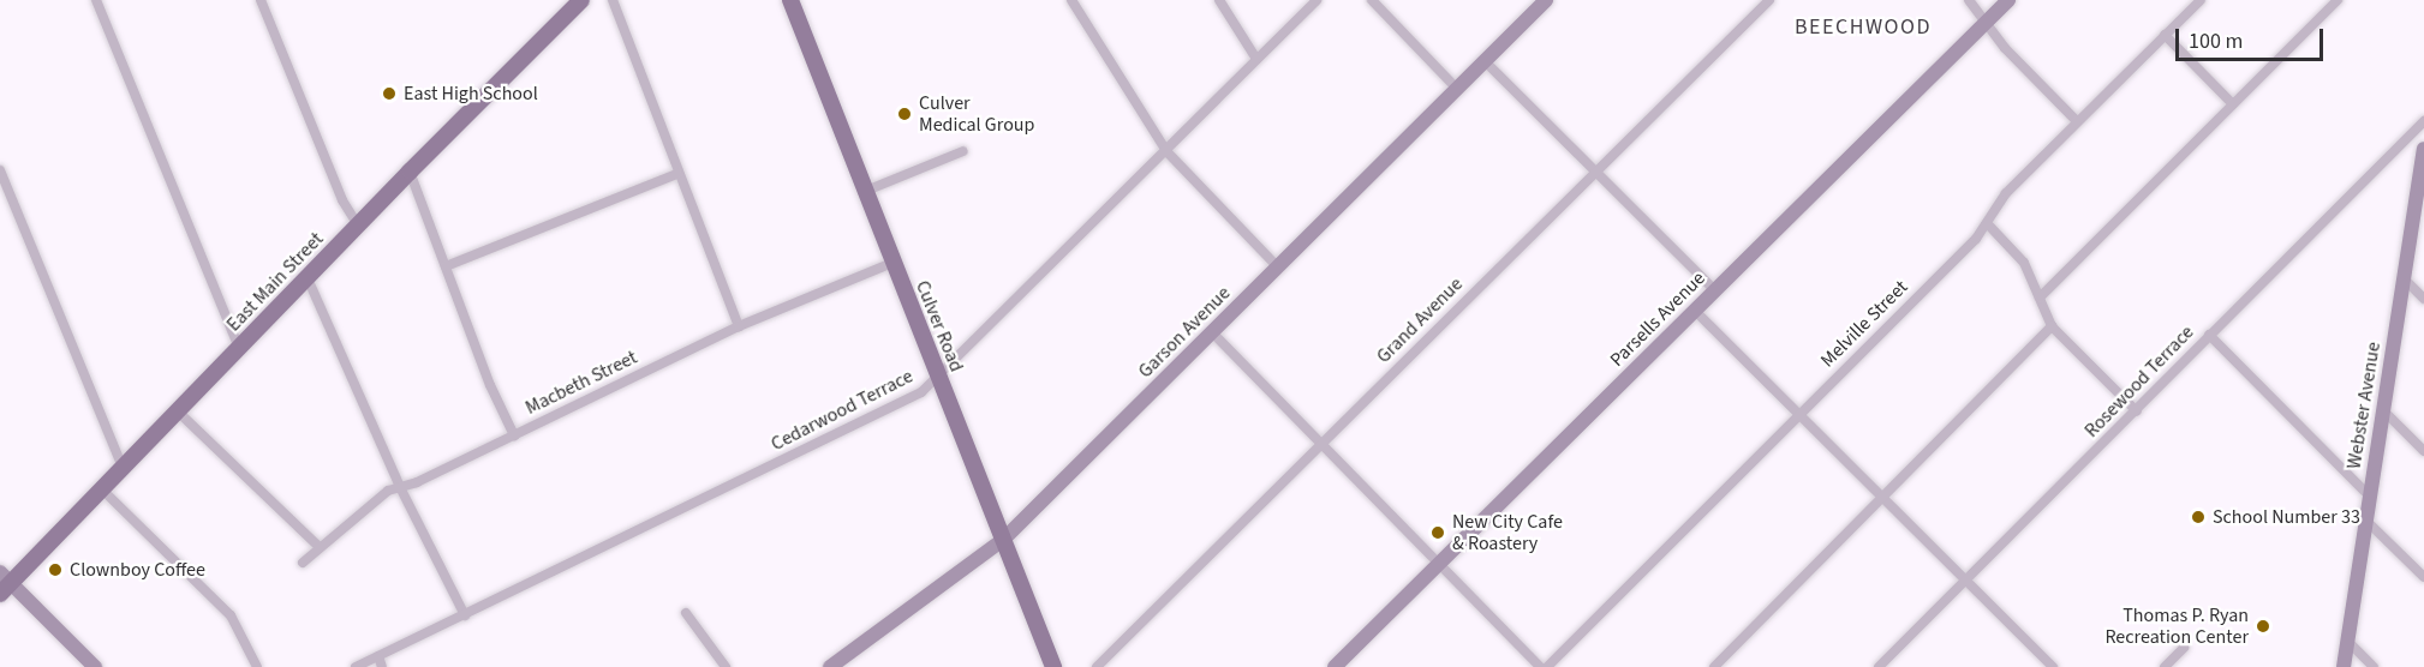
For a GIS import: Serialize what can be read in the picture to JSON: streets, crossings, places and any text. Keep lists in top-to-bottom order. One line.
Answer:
{"streets":{"main road":["East Main Street","Culver Road"],"street":["Parsells Avenue","Grand Avenue","Melville Street","Garson Avenue","Rosewood Terrace","Macbeth Street","Webster Avenue","Cedarwood Terrace"]},"crossings":[["Culver Road","Garson Avenue"],["Culver Road","Macbeth Street"],["Culver Road","Cedarwood Terrace"]],"districts":["BEECHWOOD"],"places":["East High School","Culver Medical Group","School Number 33","New City Cafe & Roastery","Clownboy Coffee","Thomas P. Ryan Recreation Center"],"scale_bar":"100 m"}
